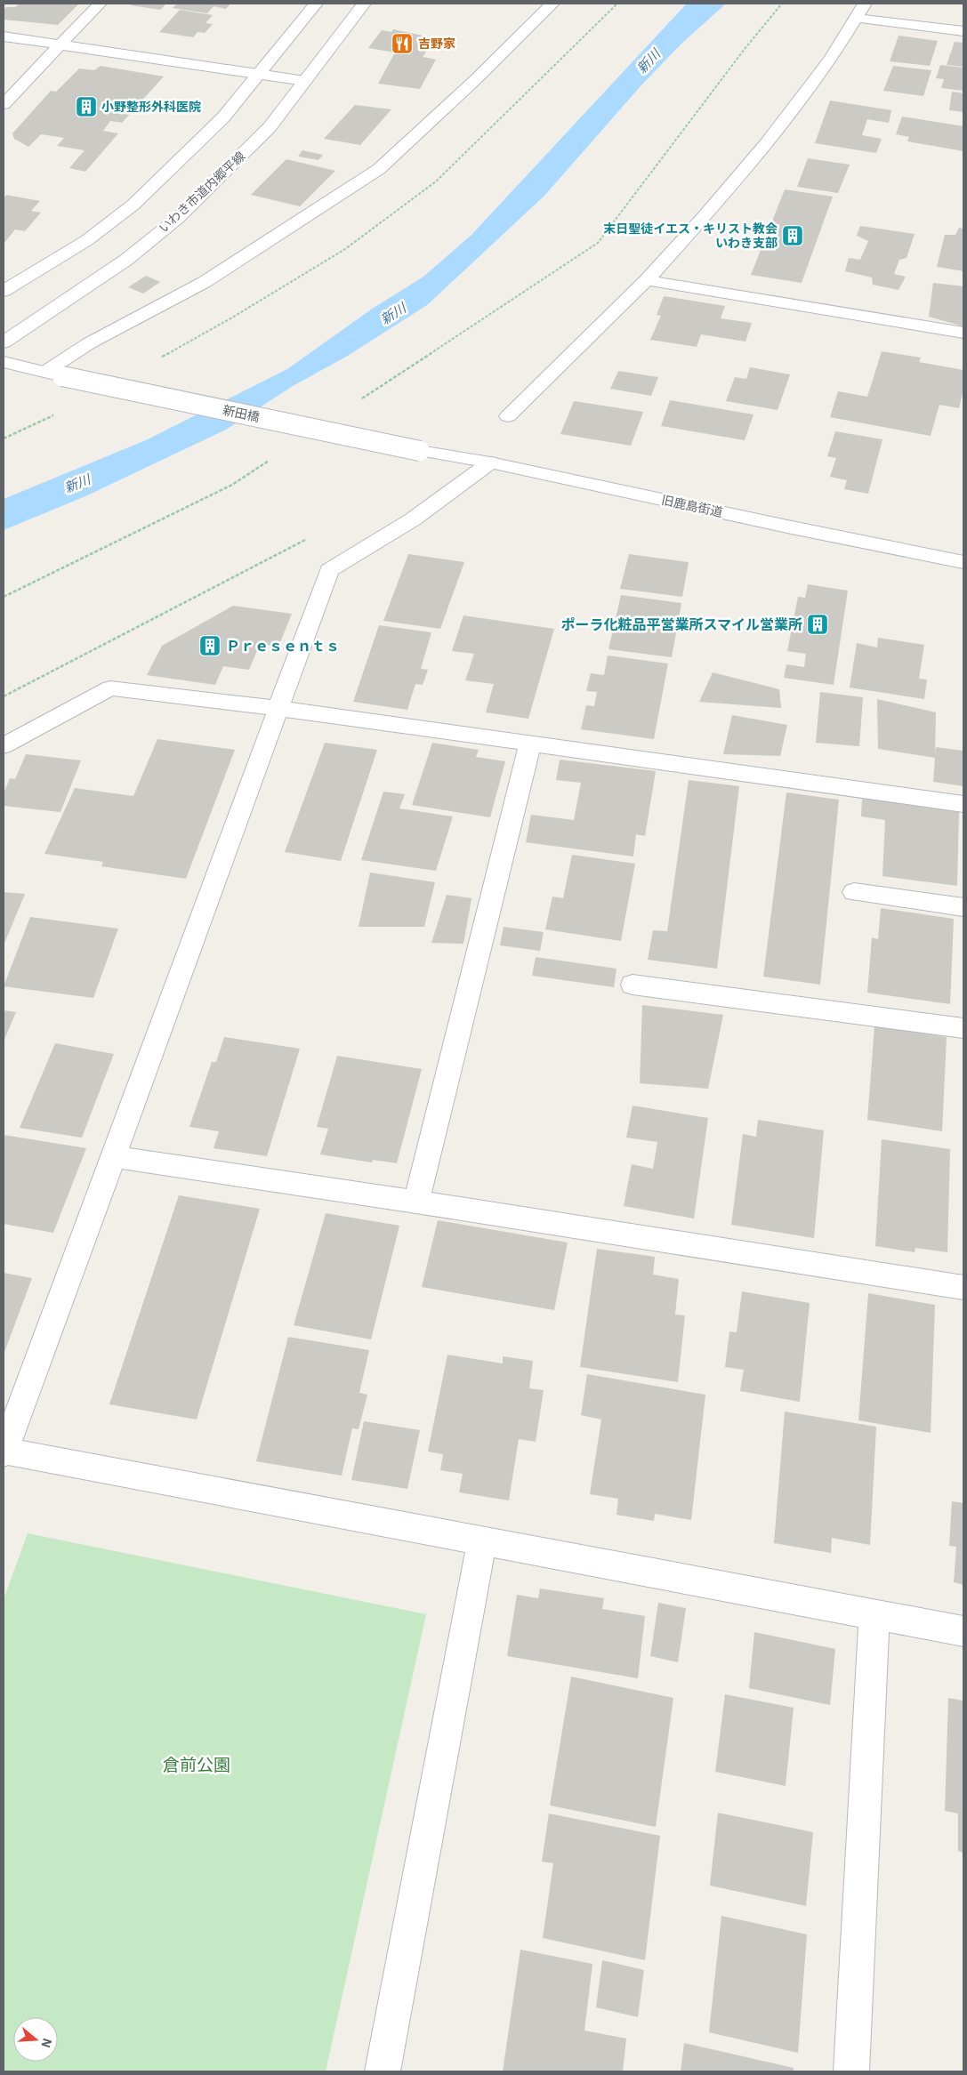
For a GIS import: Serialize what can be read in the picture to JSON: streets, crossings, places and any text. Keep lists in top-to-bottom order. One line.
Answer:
{"streets":{"street":["いわき市道内郷平線","新田橋","旧鹿島街道"]},"crossings":[["新田橋","旧鹿島街道"]],"water":["新川"],"parks":["倉前公園"],"places":{"restaurant":["吉野家"],"building":["小野整形外科医院","末日聖徒イエス・キリスト教会 いわき支部","ポーラ化粧品平営業所スマイル営業所","Ｐｒｅｓｅｎｔｓ"]},"north":"right"}
